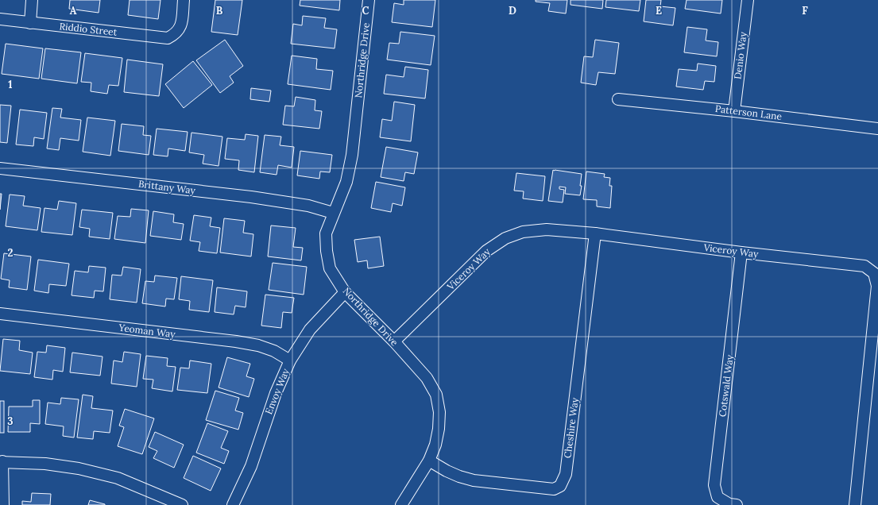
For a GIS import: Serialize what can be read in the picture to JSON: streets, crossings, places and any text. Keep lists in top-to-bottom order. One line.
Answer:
{"streets":{"street":["Riddio Street","Denio Way","Northridge Drive","Patterson Lane","Brittany Way","Viceroy Way","Yeoman Way","Cotswald Way","Envoy Way","Cheshire Way"]},"crossings":[["Denio Way","Patterson Lane"],["Northridge Drive","Brittany Way"],["Northridge Drive","Viceroy Way"],["Northridge Drive","Envoy Way"],["Northridge Drive","Cheshire Way"],["Viceroy Way","Cotswald Way"],["Viceroy Way","Cheshire Way"],["Yeoman Way","Envoy Way"]],"grid":{"columns":["A","B","C","D","E","F"],"rows":["1","2","3"]}}
